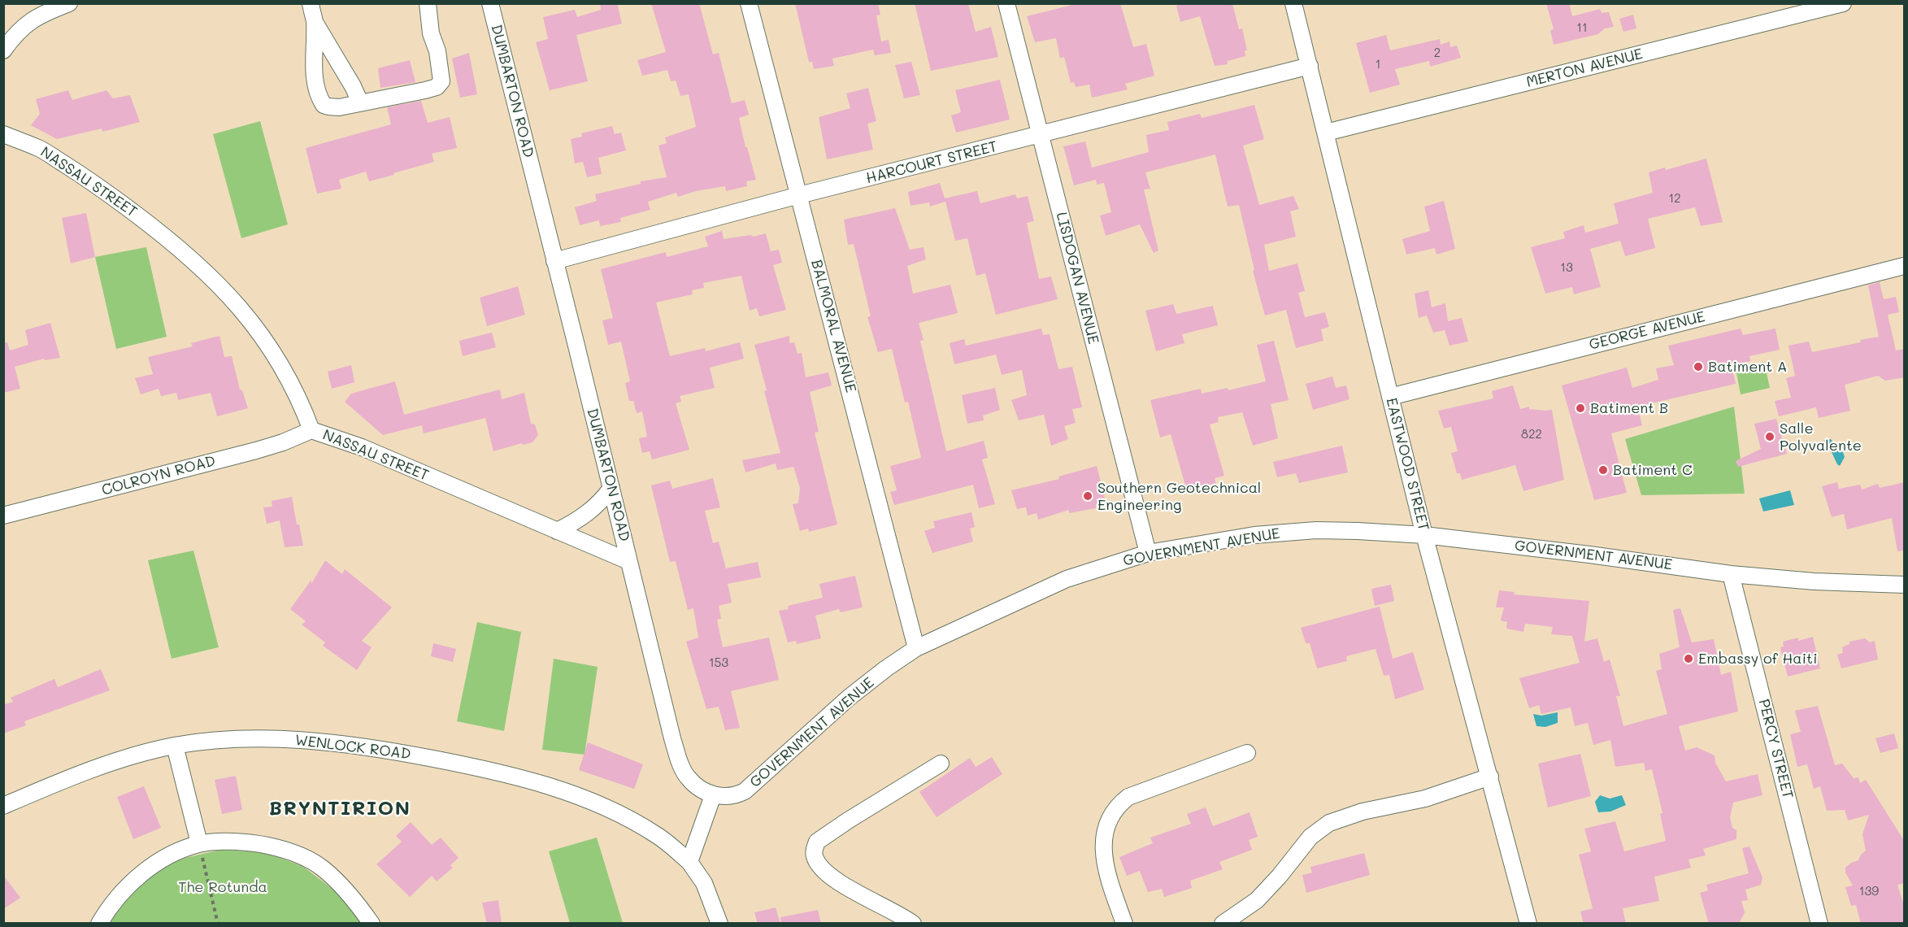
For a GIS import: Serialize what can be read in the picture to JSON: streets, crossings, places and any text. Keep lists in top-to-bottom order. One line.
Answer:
{"streets":{"street":["MERTON AVENUE","DUMBARTON ROAD","HARCOURT STREET","NASSAU STREET","LISDOGAN AVENUE","BALMORAL AVENUE","GEORGE AVENUE","EASTWOOD STREET","COLROYN ROAD","GOVERNMENT AVENUE","WENLOCK ROAD","PERCY STREET"]},"crossings":[["MERTON AVENUE","EASTWOOD STREET"],["DUMBARTON ROAD","HARCOURT STREET"],["DUMBARTON ROAD","NASSAU STREET"],["DUMBARTON ROAD","GOVERNMENT AVENUE"],["HARCOURT STREET","LISDOGAN AVENUE"],["HARCOURT STREET","BALMORAL AVENUE"],["HARCOURT STREET","EASTWOOD STREET"],["NASSAU STREET","COLROYN ROAD"],["LISDOGAN AVENUE","GOVERNMENT AVENUE"],["BALMORAL AVENUE","GOVERNMENT AVENUE"],["GEORGE AVENUE","EASTWOOD STREET"],["EASTWOOD STREET","GOVERNMENT AVENUE"],["GOVERNMENT AVENUE","PERCY STREET"]],"districts":["BRYNTIRION"],"parks":["The Rotunda"],"places":["Batiment A","Batiment B","Salle Polyvalente","Batiment C","Southern Geotechnical Engineering","Embassy of Haiti"],"house_numbers":["11","2","1","12","13","822","153","139"]}
